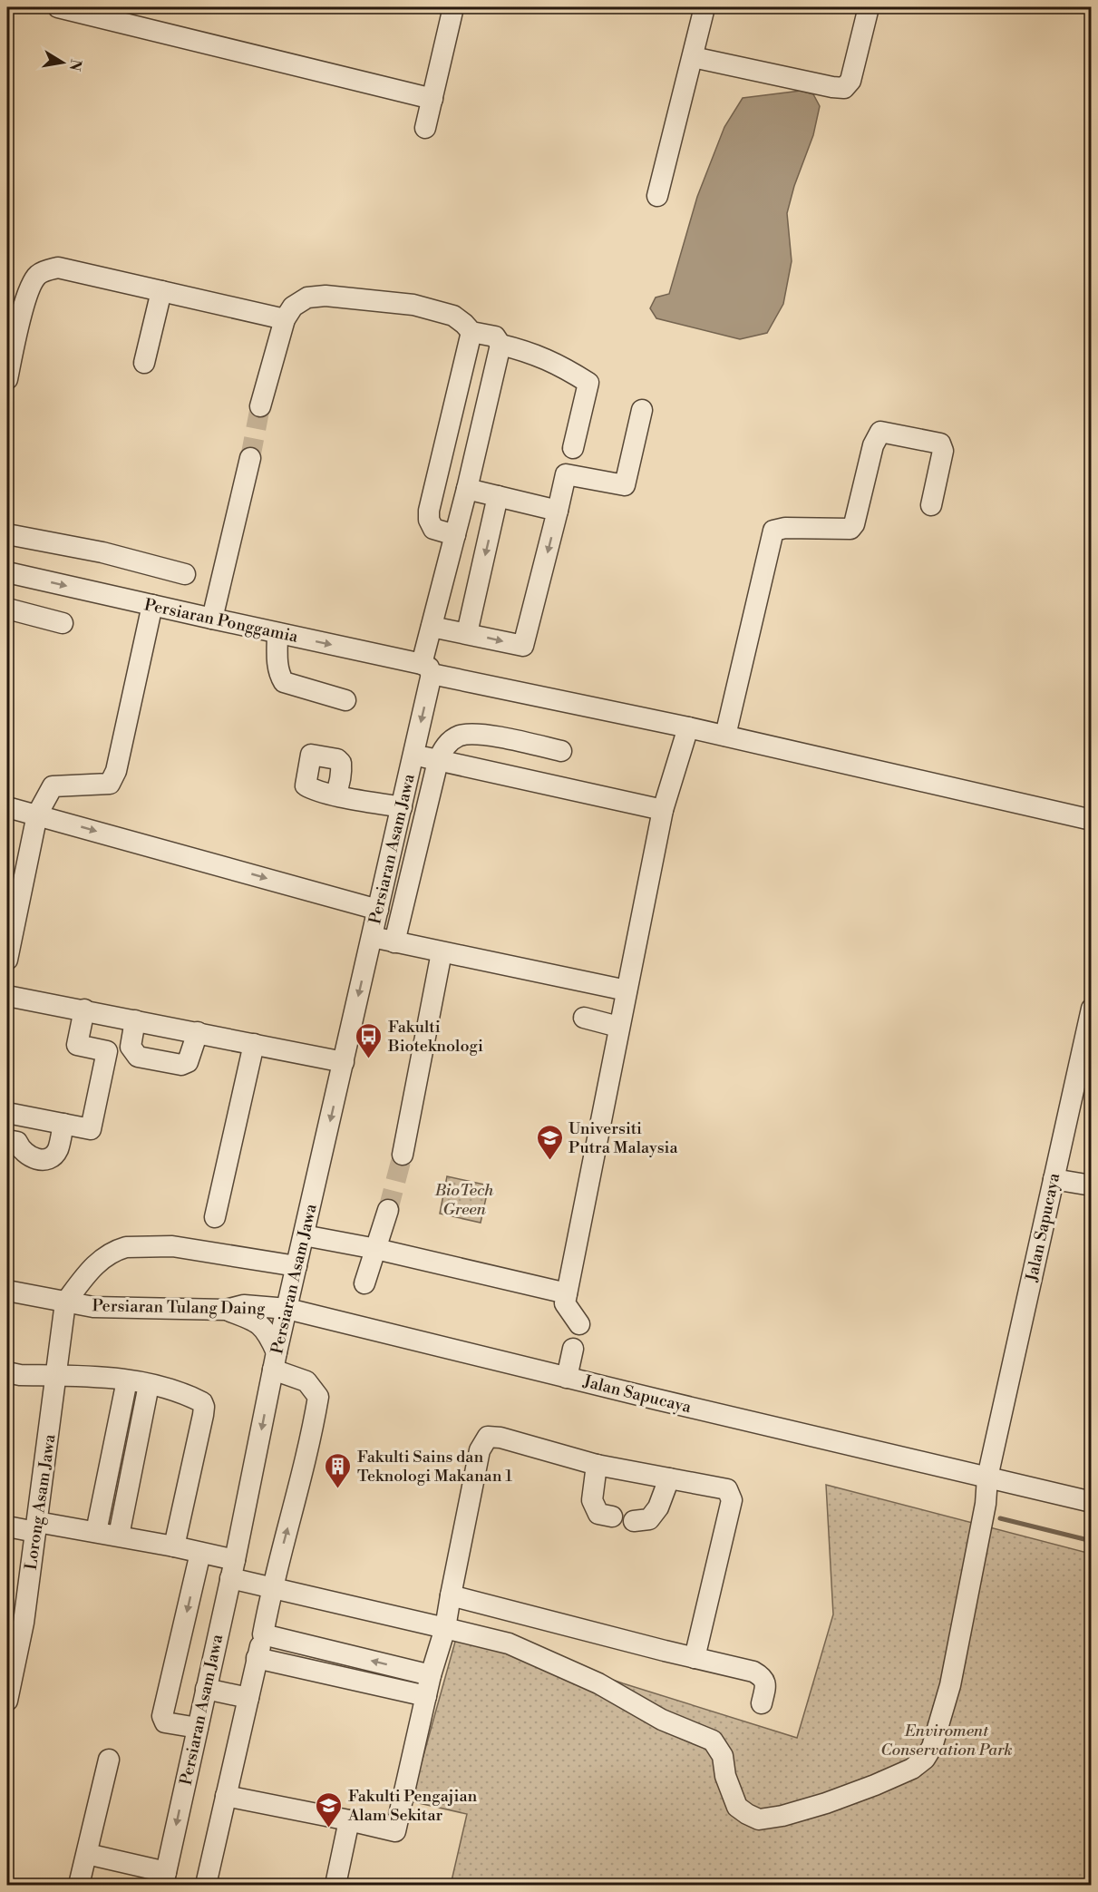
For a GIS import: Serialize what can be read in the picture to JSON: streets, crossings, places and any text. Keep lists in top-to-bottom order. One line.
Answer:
{"streets":{"street":["Persiaran Ponggamia","Persiaran Asam Jawa","Jalan Sapucaya","Persiaran Tulang Daing","Lorong Asam Jawa"]},"crossings":[["Persiaran Ponggamia","Persiaran Asam Jawa"],["Persiaran Asam Jawa","Jalan Sapucaya"],["Persiaran Asam Jawa","Persiaran Tulang Daing"],["Jalan Sapucaya","Persiaran Tulang Daing"],["Persiaran Tulang Daing","Lorong Asam Jawa"]],"parks":["BioTech Green","Enviroment Conservation Park"],"places":{"bus stop":["Fakulti Bioteknologi"],"school or university":["Universiti Putra Malaysia","Fakulti Pengajian Alam Sekitar"],"building":["Fakulti Sains dan Teknologi Makanan 1"]},"north":"right"}
